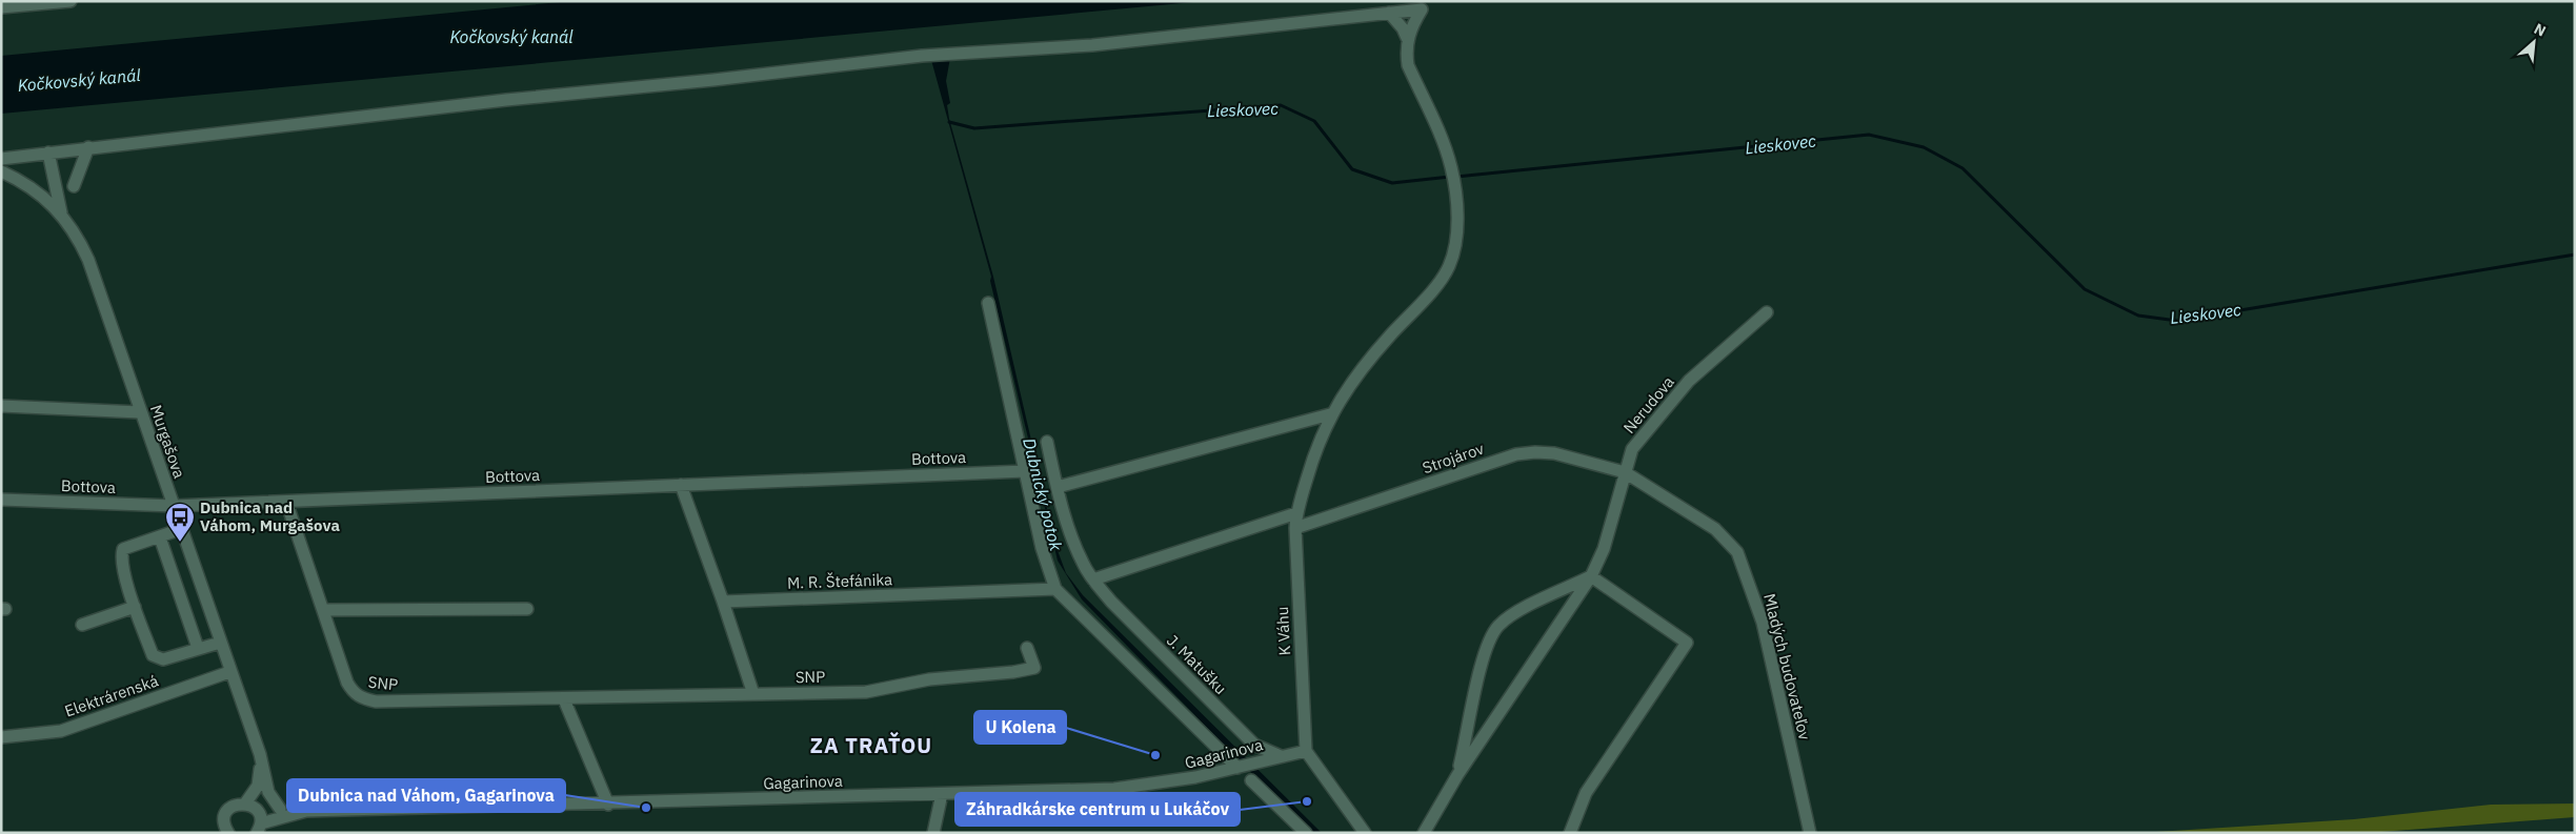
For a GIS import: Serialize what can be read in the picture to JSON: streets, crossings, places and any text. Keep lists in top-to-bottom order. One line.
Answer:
{"streets":{"street":["Nerudova","Murgašova","Bottova","Strojárov","M. R. Štefánika","K Váhu","J. Matušku","Mladých budovateľov","SNP","Elektrárenská","Gagarinova"]},"crossings":[["Nerudova","Strojárov"],["Nerudova","Mladých budovateľov"],["Murgašova","Bottova"],["Murgašova","Elektrárenská"],["Murgašova","Gagarinova"],["Bottova","SNP"],["Strojárov","K Váhu"],["Strojárov","Mladých budovateľov"],["K Váhu","Gagarinova"],["J. Matušku","Gagarinova"]],"districts":["ZA TRAŤOU"],"water":["Kočkovský kanál","Lieskovec","Dubnický potok"],"places":{"bus stop":["Dubnica nad Váhom, Murgašova"],"other":["U Kolena","Záhradkárske centrum u Lukáčov","Dubnica nad Váhom, Gagarinova"]},"north":"top right"}
